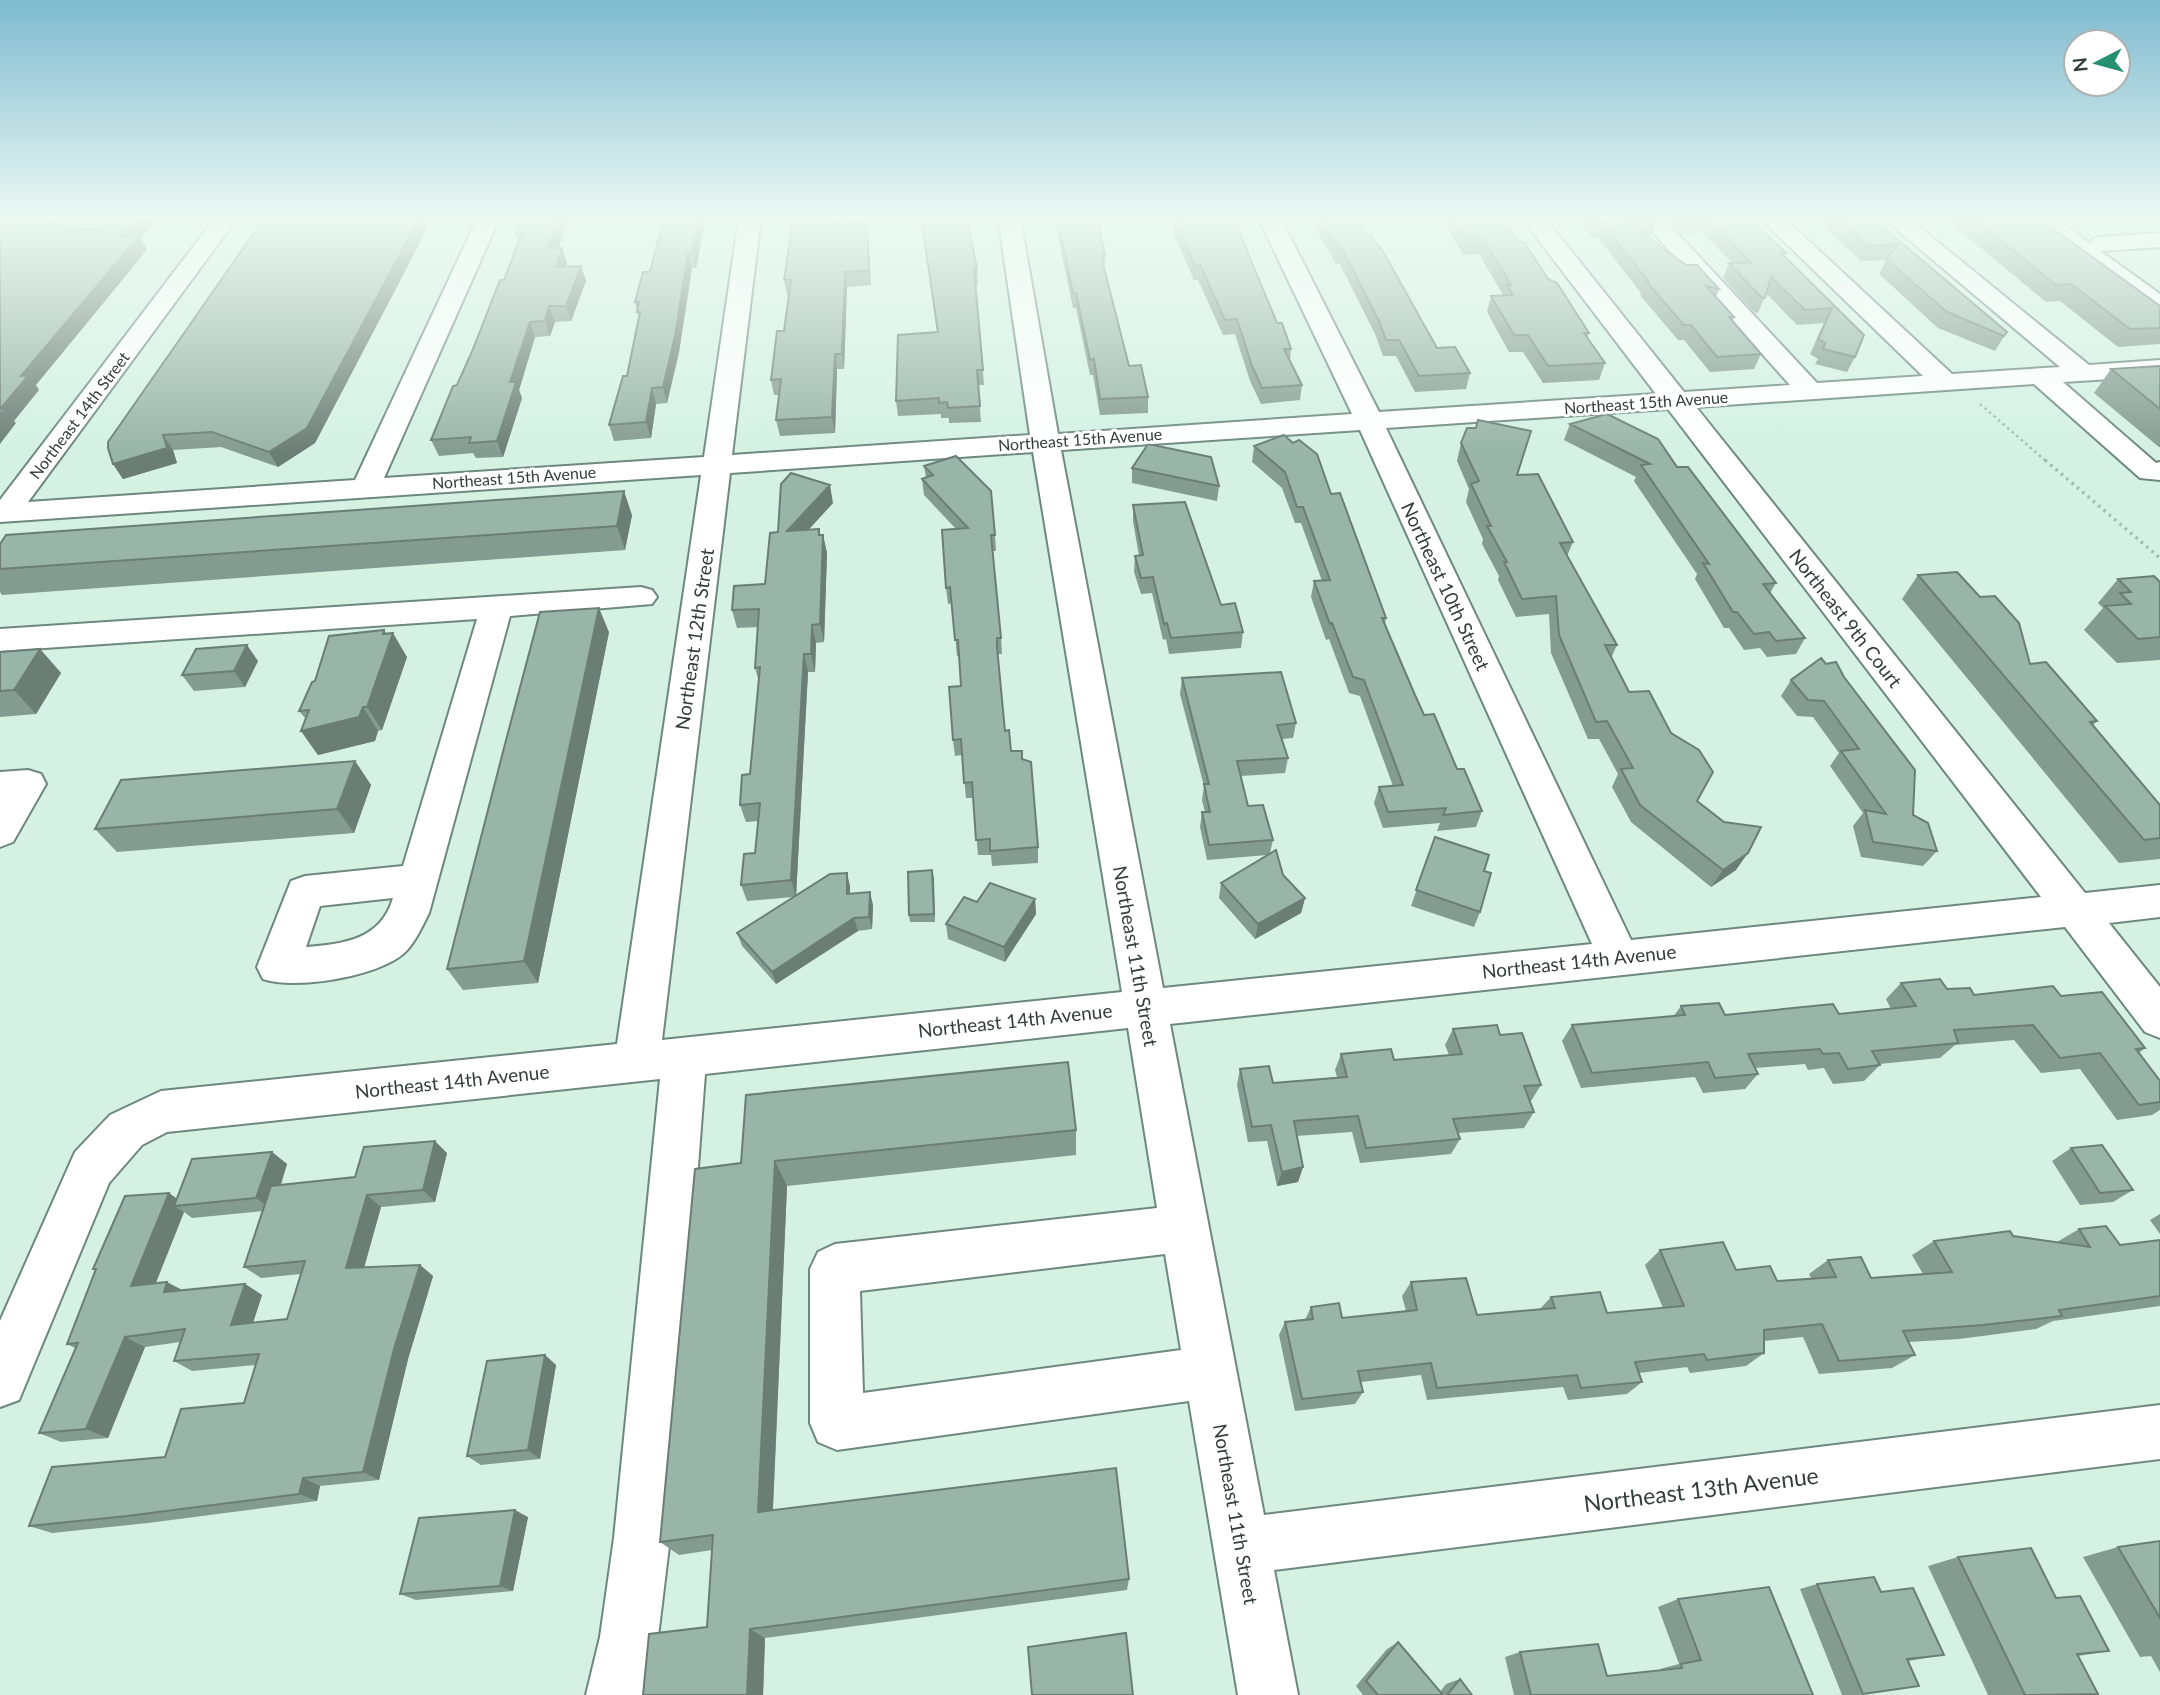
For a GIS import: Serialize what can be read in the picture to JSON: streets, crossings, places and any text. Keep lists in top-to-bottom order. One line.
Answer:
{"streets":{"street":["Northeast 15th Avenue","Northeast 14th Street","Northeast 10th Street","Northeast 9th Court","Northeast 12th Street","Northeast 11th Street","Northeast 14th Avenue","Northeast 13th Avenue"]},"crossings":[["Northeast 15th Avenue","Northeast 14th Street"],["Northeast 15th Avenue","Northeast 10th Street"],["Northeast 15th Avenue","Northeast 9th Court"],["Northeast 15th Avenue","Northeast 12th Street"],["Northeast 15th Avenue","Northeast 11th Street"],["Northeast 10th Street","Northeast 14th Avenue"],["Northeast 9th Court","Northeast 14th Avenue"],["Northeast 12th Street","Northeast 14th Avenue"],["Northeast 11th Street","Northeast 14th Avenue"],["Northeast 11th Street","Northeast 13th Avenue"]],"north":"left"}
